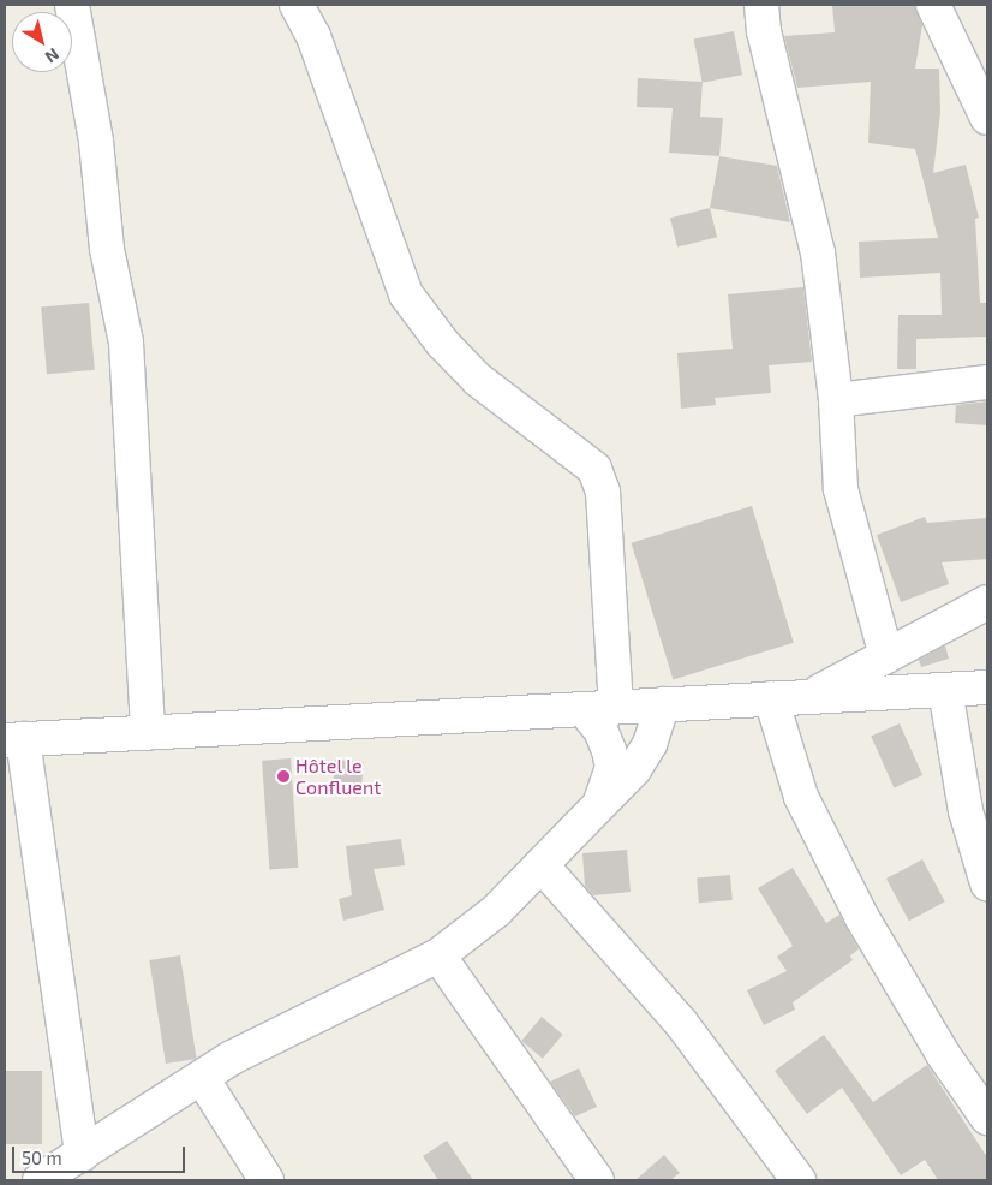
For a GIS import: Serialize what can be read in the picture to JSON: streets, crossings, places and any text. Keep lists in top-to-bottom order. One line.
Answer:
{"places":["Hôtel le Confluent"],"scale_bar":"50 m","north":"bottom right"}
